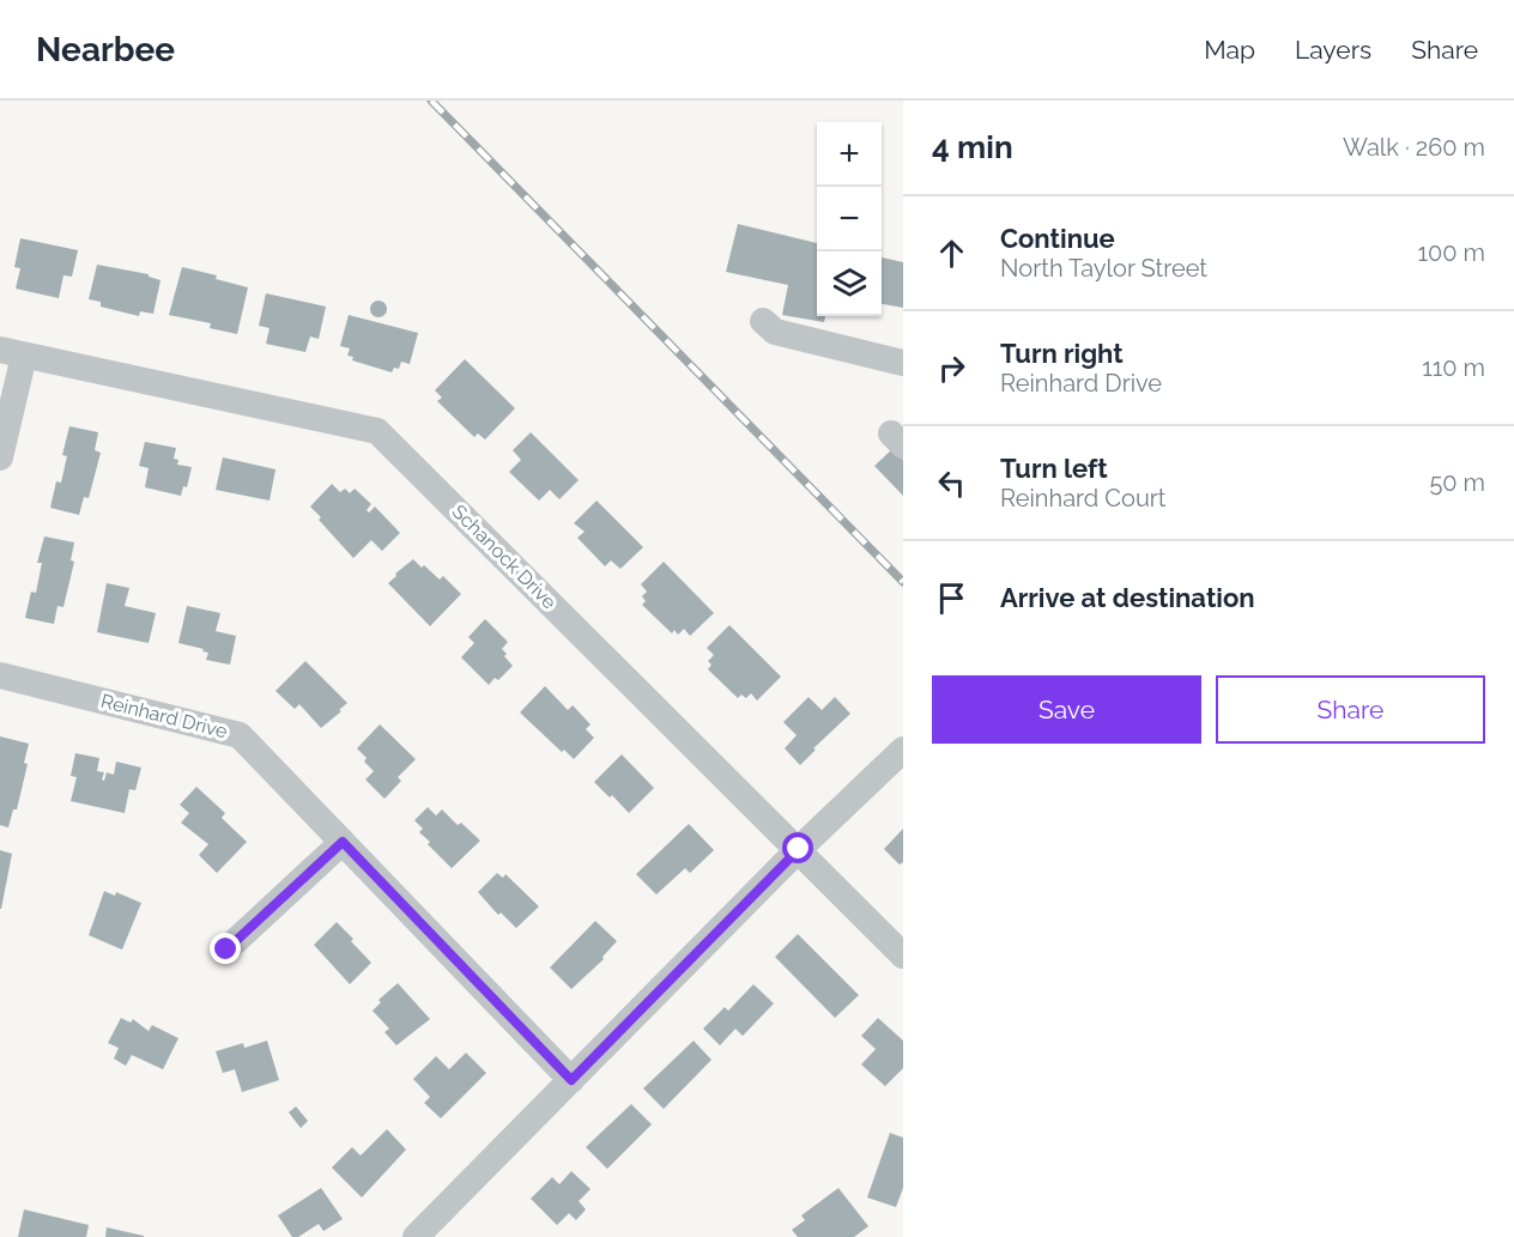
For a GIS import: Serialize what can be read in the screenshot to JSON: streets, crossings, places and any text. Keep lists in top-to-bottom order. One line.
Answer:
{"streets":{"street":["Schanock Drive","Reinhard Drive"]},"page":{"header":"Nearbee","nav":["Map","Layers","Share"],"heading":["4 min","Walk · 260 m"],"map_buttons":["+","−"],"list":[["Continue","North Taylor Street","100 m"],["Turn right","Reinhard Drive","110 m"],["Turn left","Reinhard Court","50 m"],"Arrive at destination"],"buttons":["Save","Share"]}}
